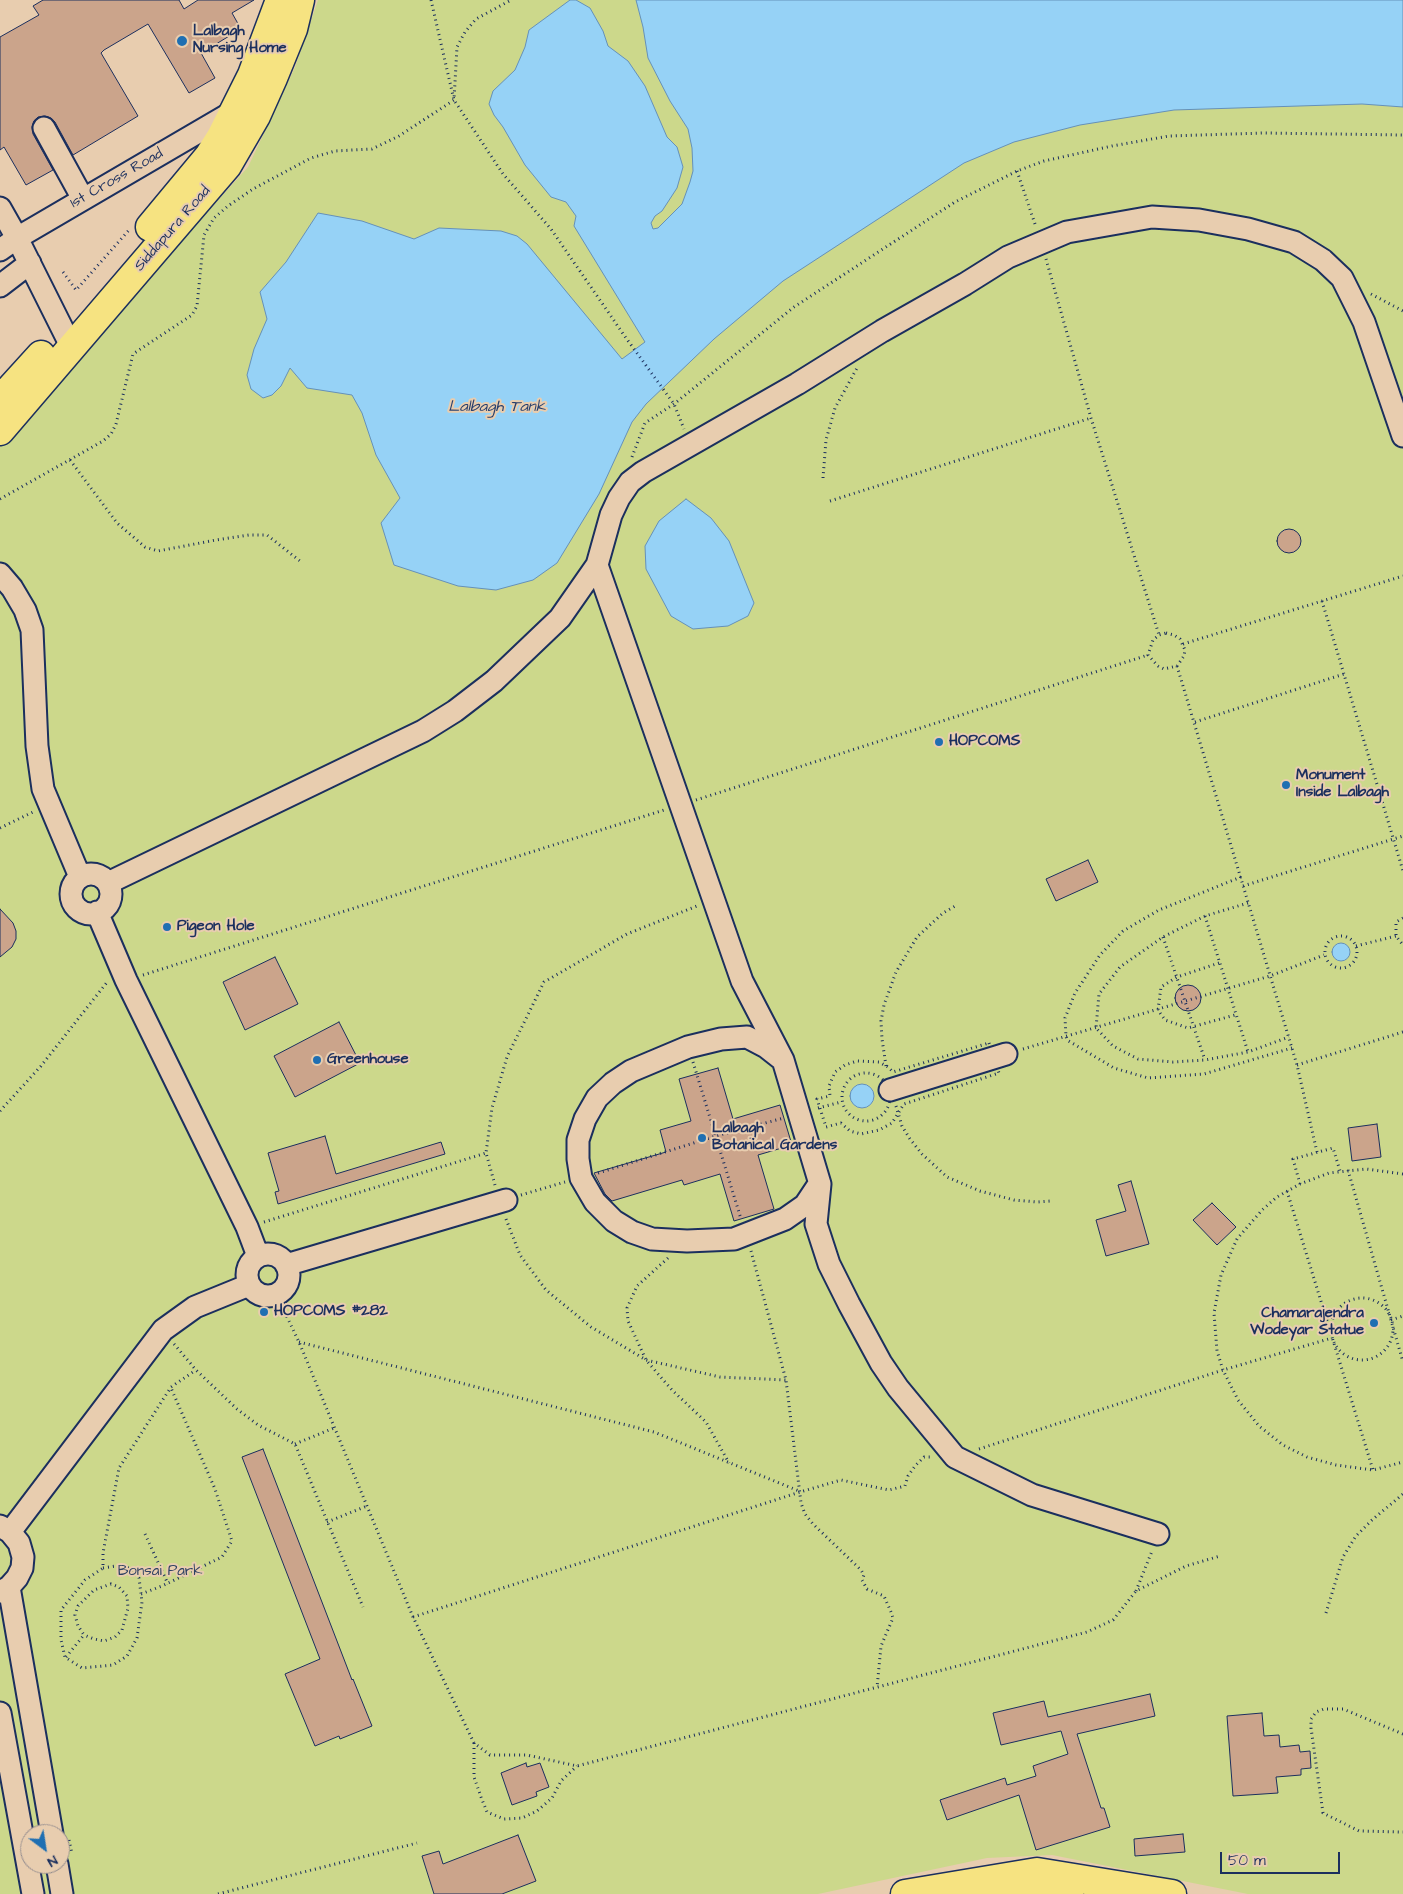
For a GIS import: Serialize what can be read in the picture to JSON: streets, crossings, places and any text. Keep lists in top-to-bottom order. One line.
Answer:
{"streets":{"main road":["Siddapura Road"],"street":["1st Cross Road"]},"crossings":[["1st Cross Road","Siddapura Road"]],"water":["Lalbagh Tank"],"parks":["Bonsai Park"],"places":["Lalbagh Nursing Home","HOPCOMS","Monument Inside Lalbagh","Pigeon Hole","Greenhouse","Lalbagh Botanical Gardens","HOPCOMS #282","Chamarajendra Wodeyar Statue"],"scale_bar":"50 m","north":"bottom right"}
